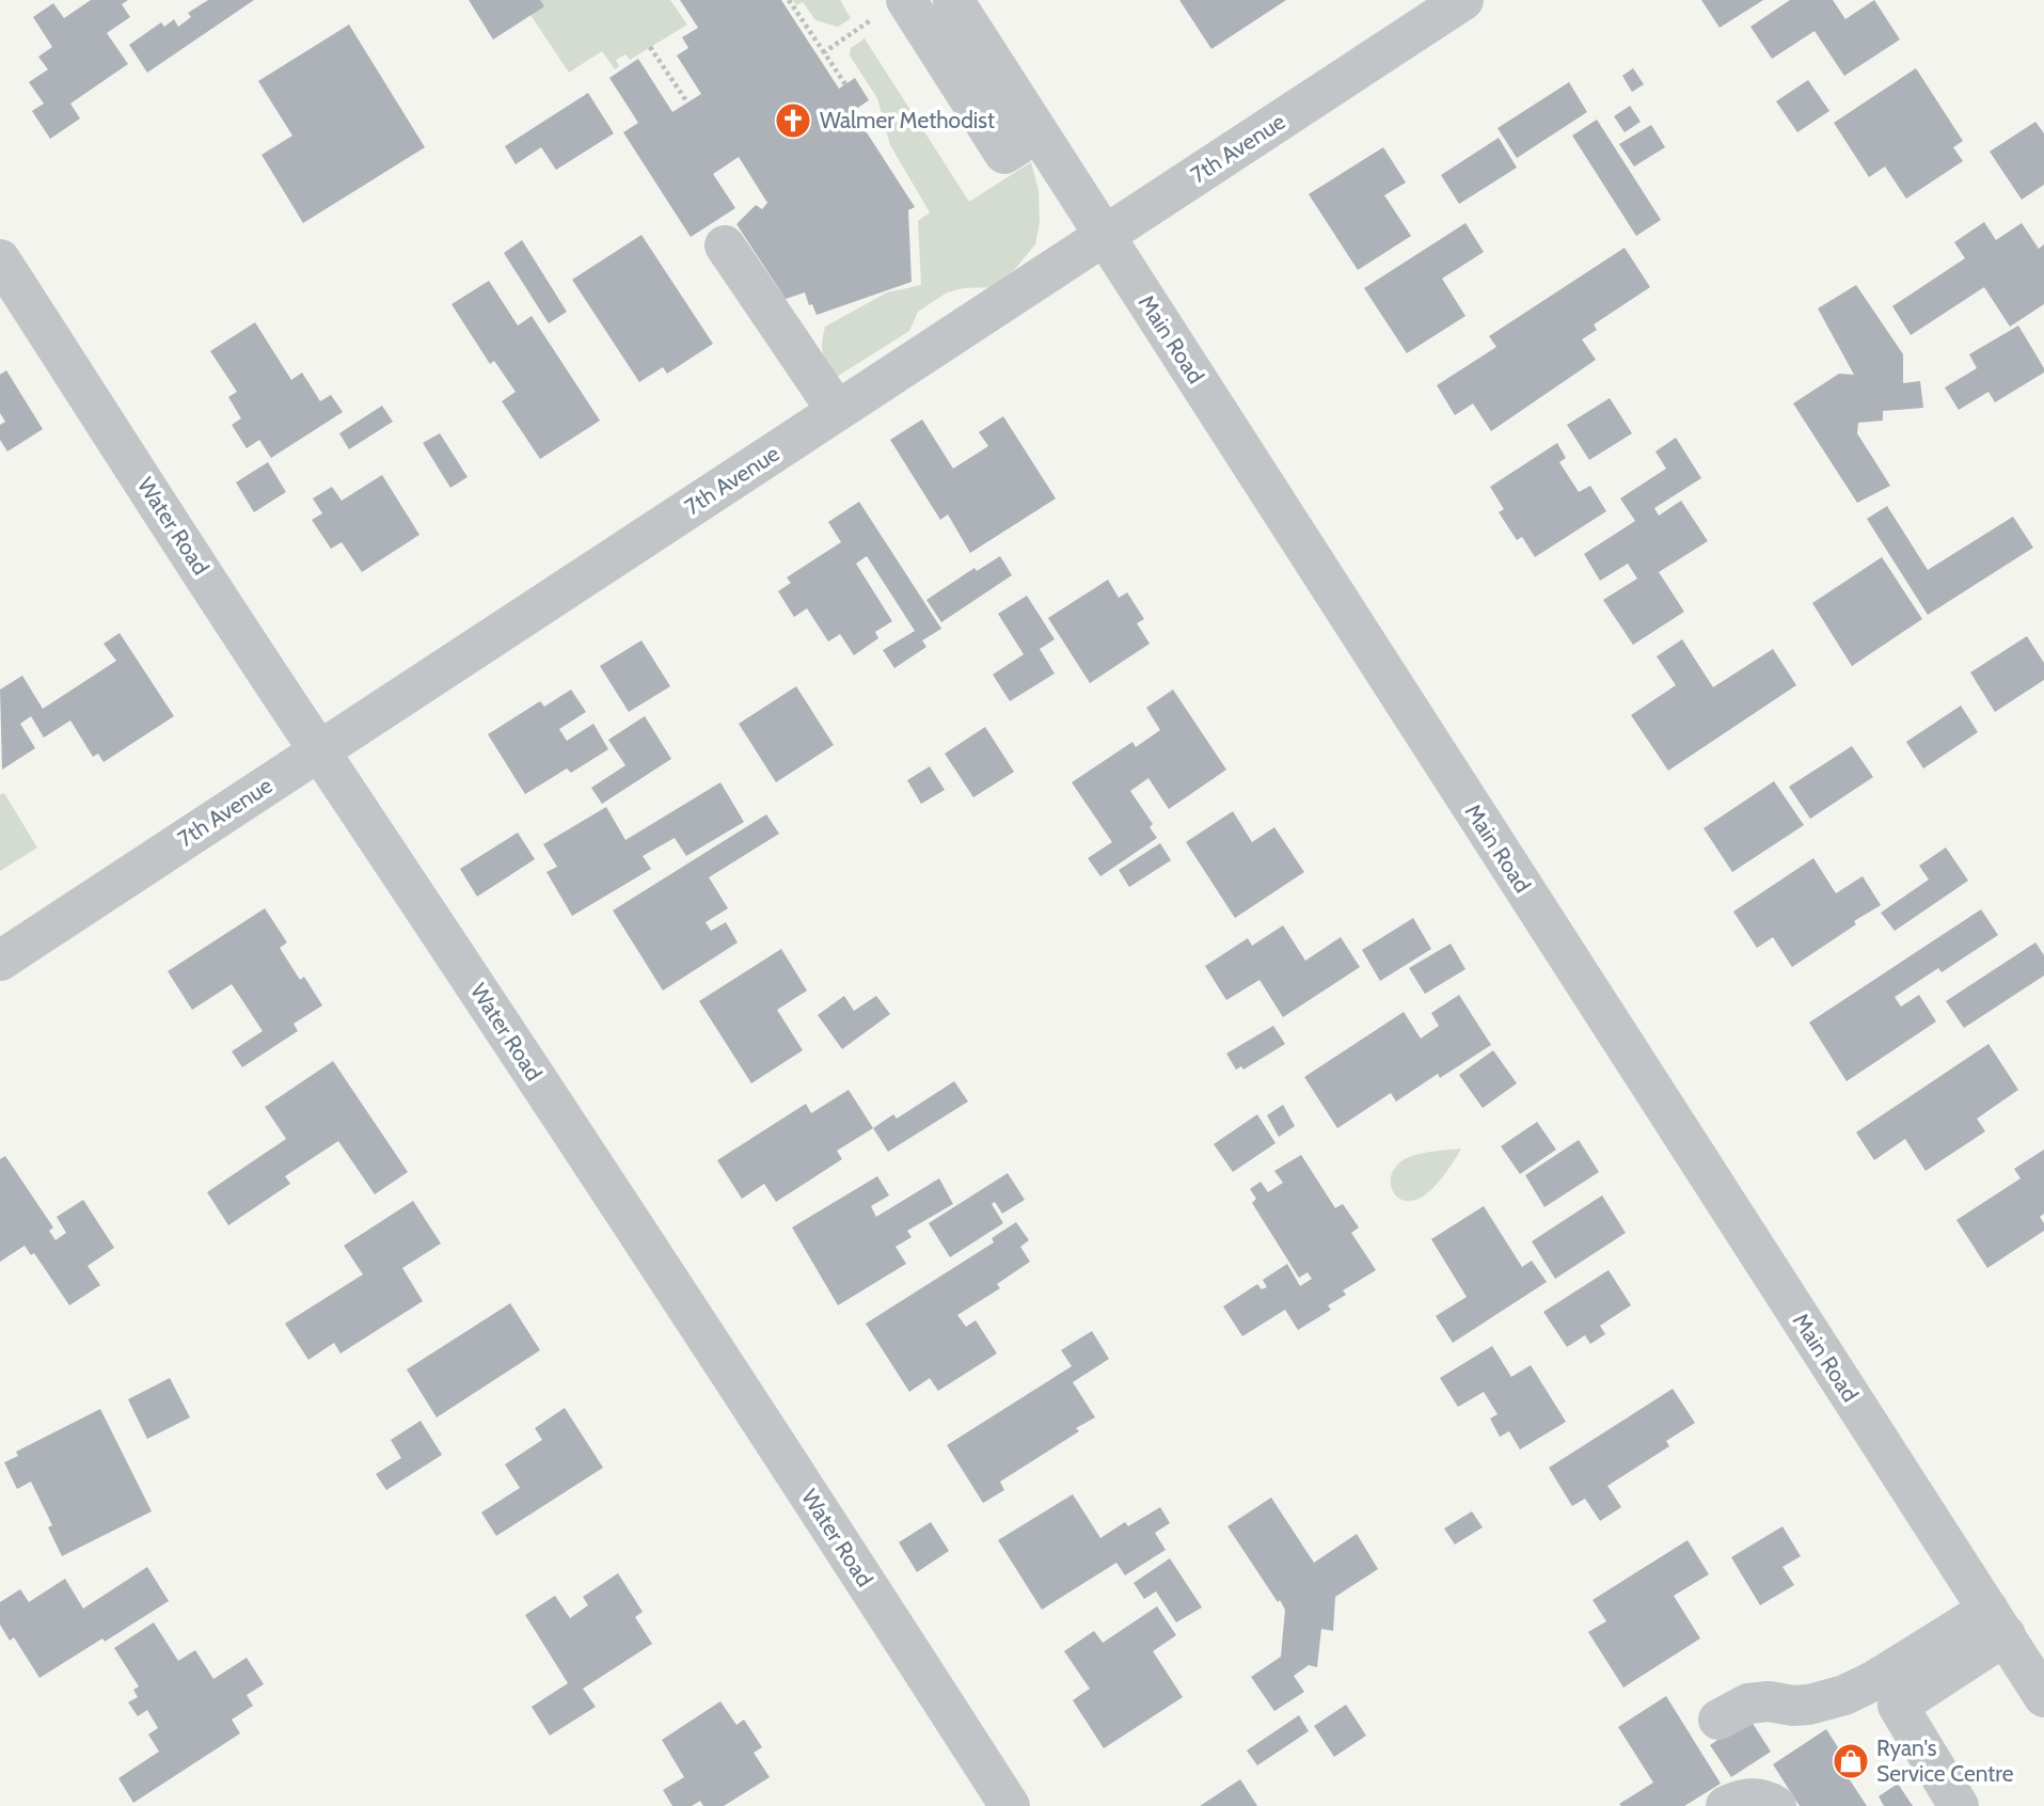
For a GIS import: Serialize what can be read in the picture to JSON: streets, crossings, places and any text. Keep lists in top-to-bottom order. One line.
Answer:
{"streets":{"street":["7th Avenue","Main Road","Water Road"]},"crossings":[["7th Avenue","Main Road"],["7th Avenue","Water Road"]],"places":{"church":["Walmer Methodist"],"shop":["Ryan's Service Centre"]}}
